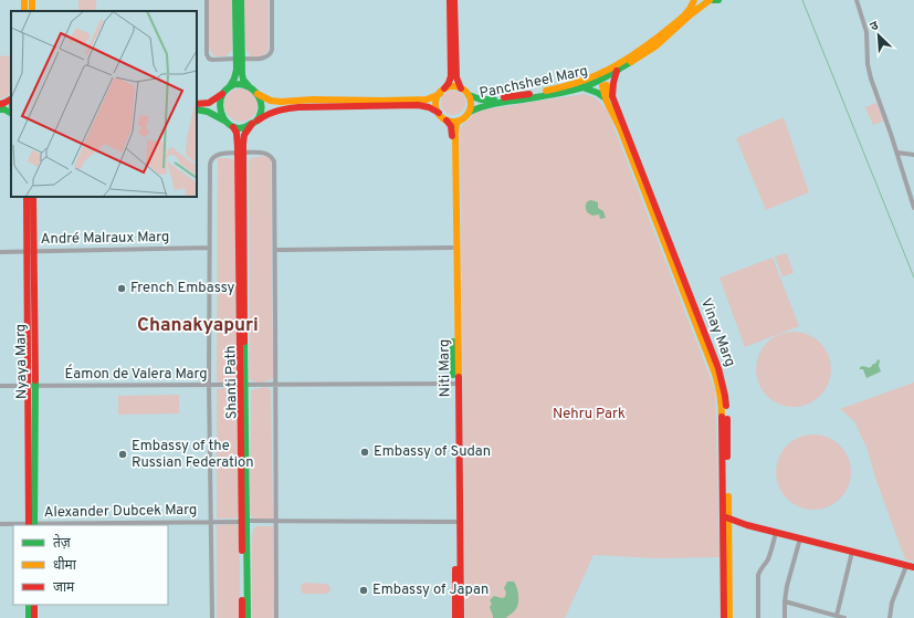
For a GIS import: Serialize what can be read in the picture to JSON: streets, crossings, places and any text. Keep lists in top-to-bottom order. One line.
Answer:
{"streets":{"main road":["Panchsheel Marg","Vinay Marg","Nyaya Marg","Niti Marg","Shanti Path"],"street":["André Malraux Marg","Éamon de Valera Marg","Alexander Dubcek Marg"]},"crossings":[["Panchsheel Marg","Niti Marg"],["André Malraux Marg","Nyaya Marg"],["Nyaya Marg","Éamon de Valera Marg"],["Nyaya Marg","Alexander Dubcek Marg"],["Niti Marg","Éamon de Valera Marg"],["Niti Marg","Alexander Dubcek Marg"],["Éamon de Valera Marg","Shanti Path"],["Shanti Path","Alexander Dubcek Marg"]],"districts":["Chanakyapuri"],"parks":["Nehru Park"],"places":["French Embassy","Embassy of Sudan","Embassy of the Russian Federation","Embassy of Japan"],"legend":["तेज़","धीमा","जाम"],"north":"top left"}
